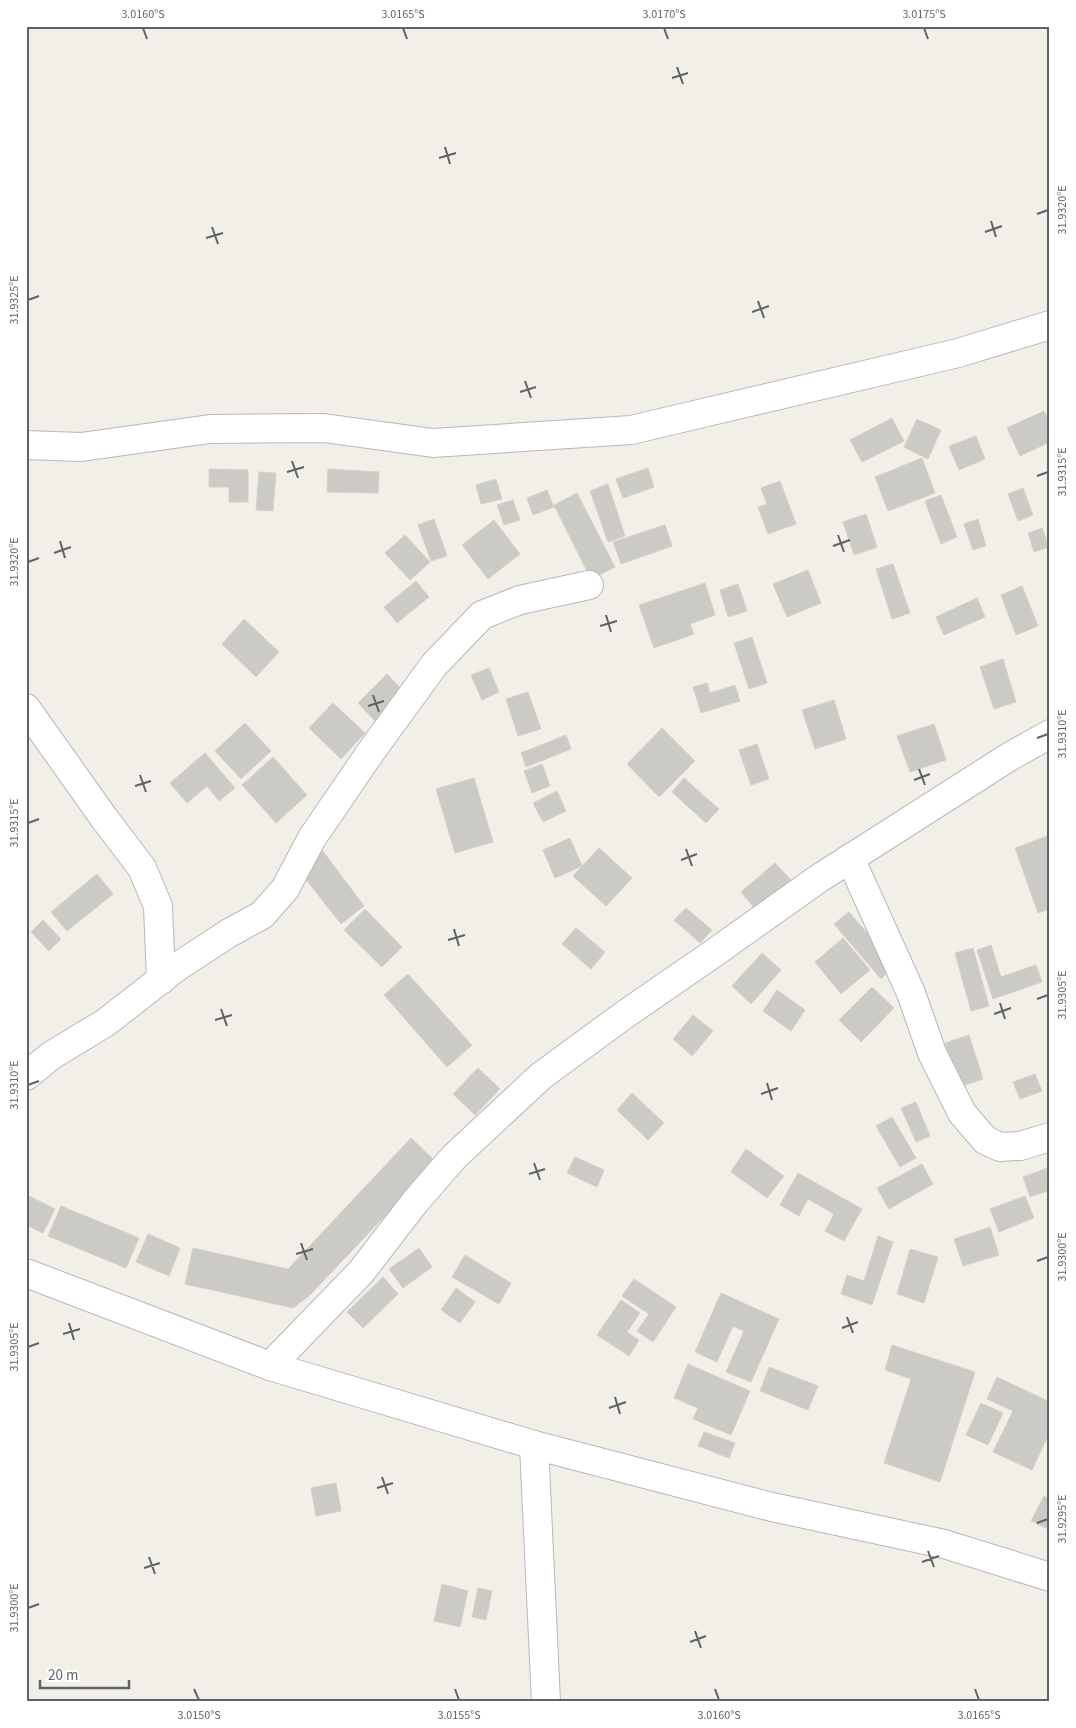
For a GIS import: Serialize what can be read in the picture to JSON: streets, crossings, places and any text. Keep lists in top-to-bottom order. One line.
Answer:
{"scale_bar":"20 m","coordinates":["3.0160°S","3.0165°S","3.0170°S","3.0175°S","31.9320°E","31.9325°E","31.9315°E","31.9310°E","31.9305°E","31.9300°E","31.9295°E","3.0150°S","3.0155°S"]}
